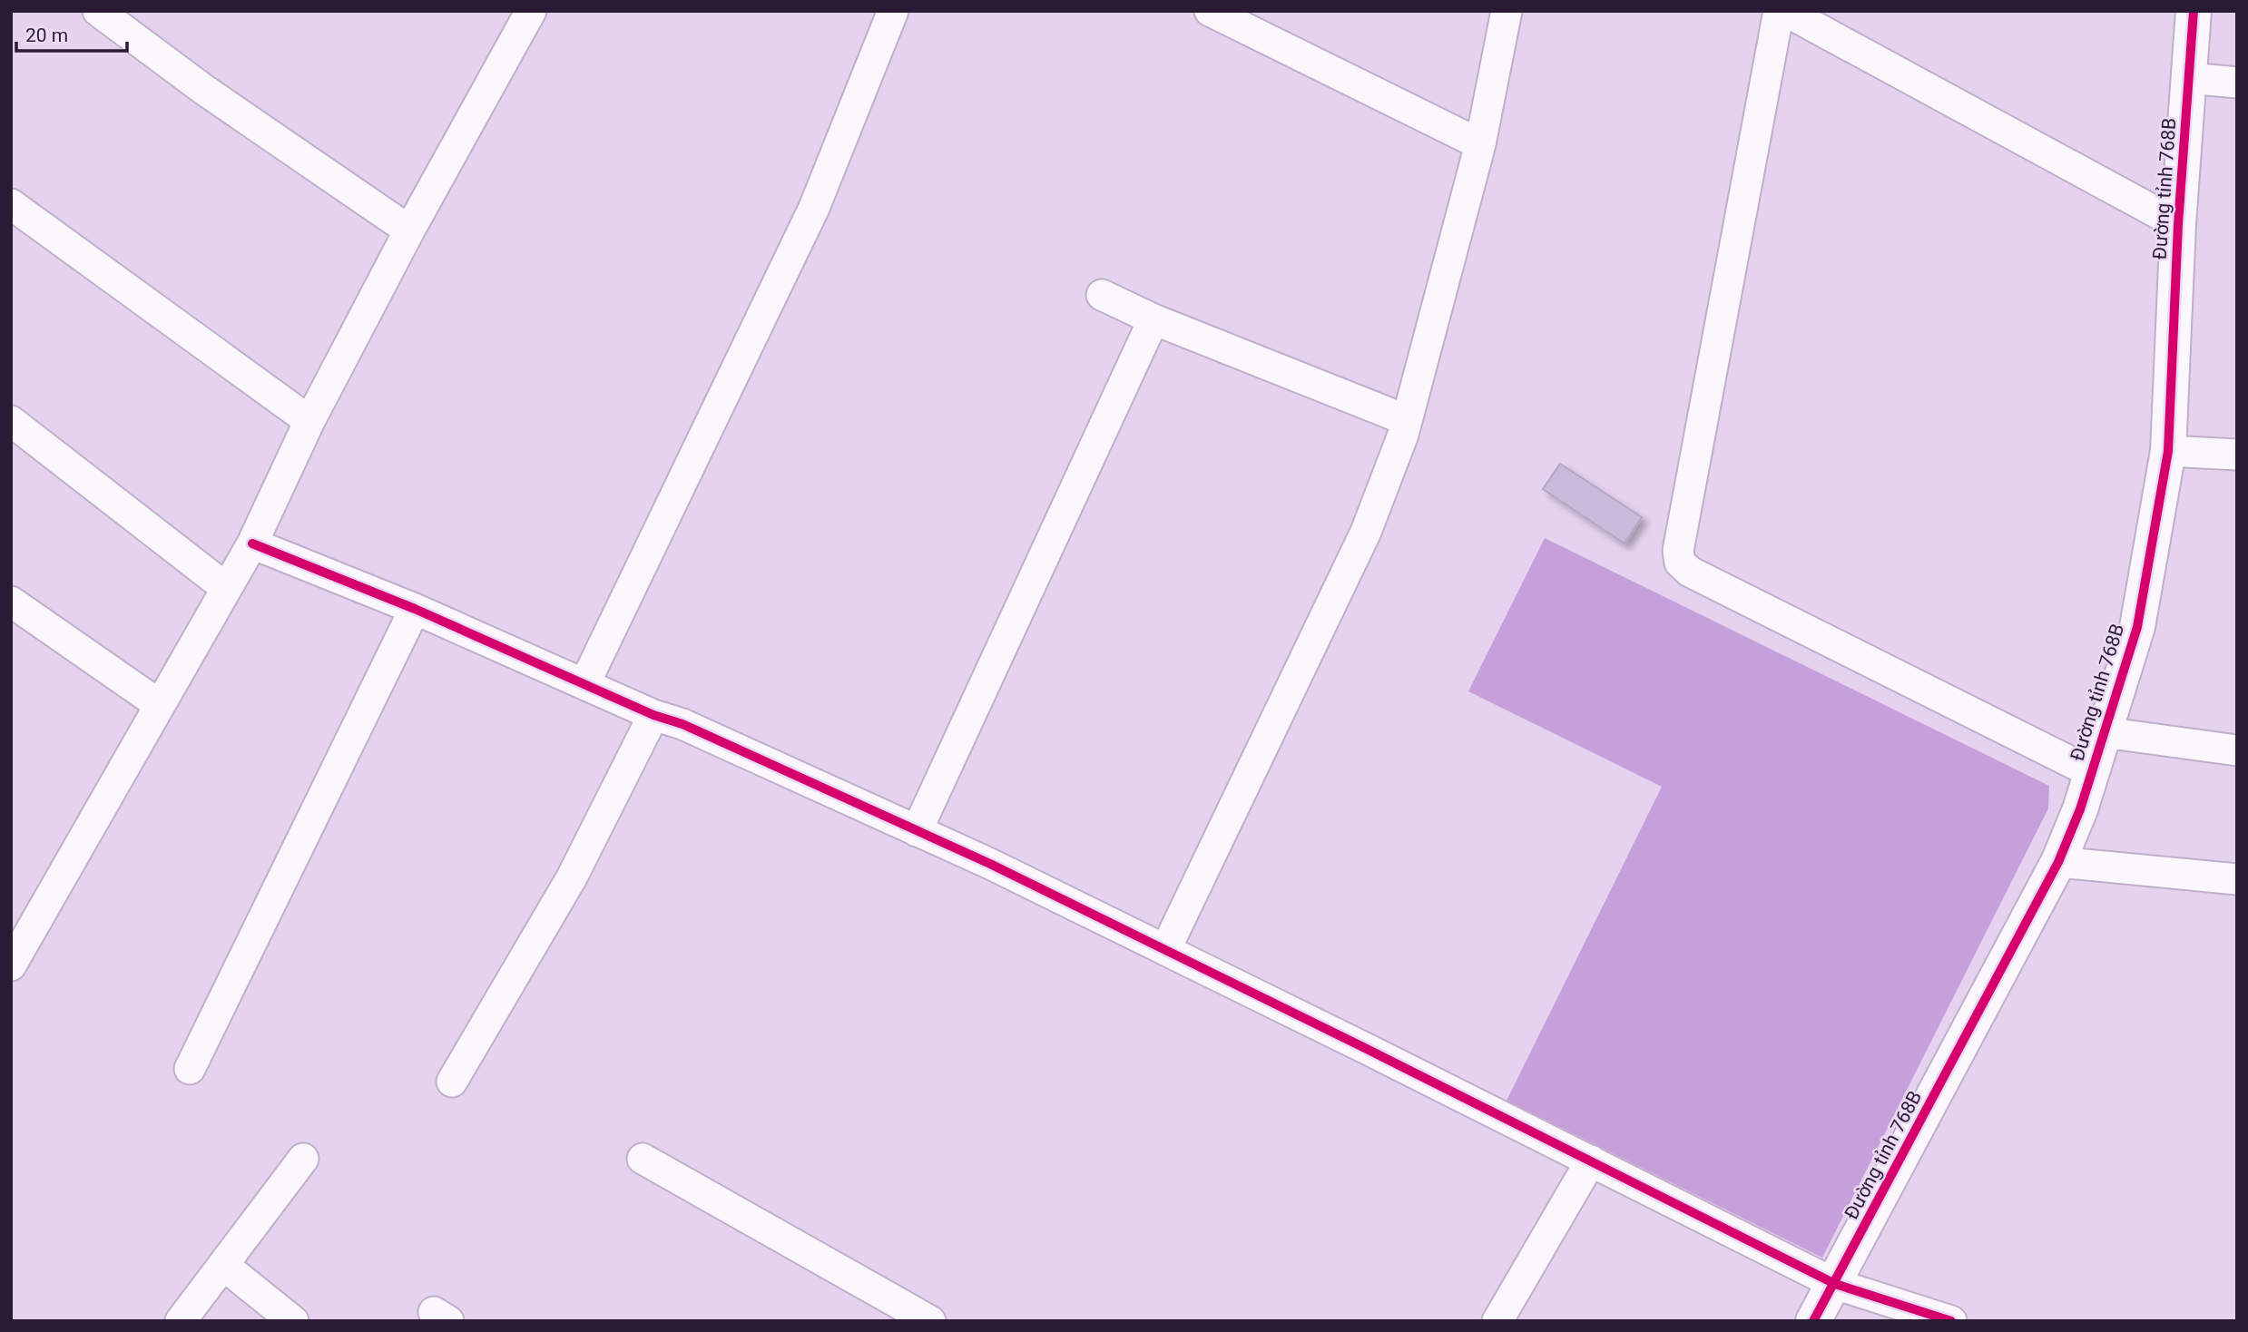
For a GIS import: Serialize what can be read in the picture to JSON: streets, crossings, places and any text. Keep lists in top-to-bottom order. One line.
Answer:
{"streets":{"street":["Đường tỉnh 768B"]},"scale_bar":"20 m"}
